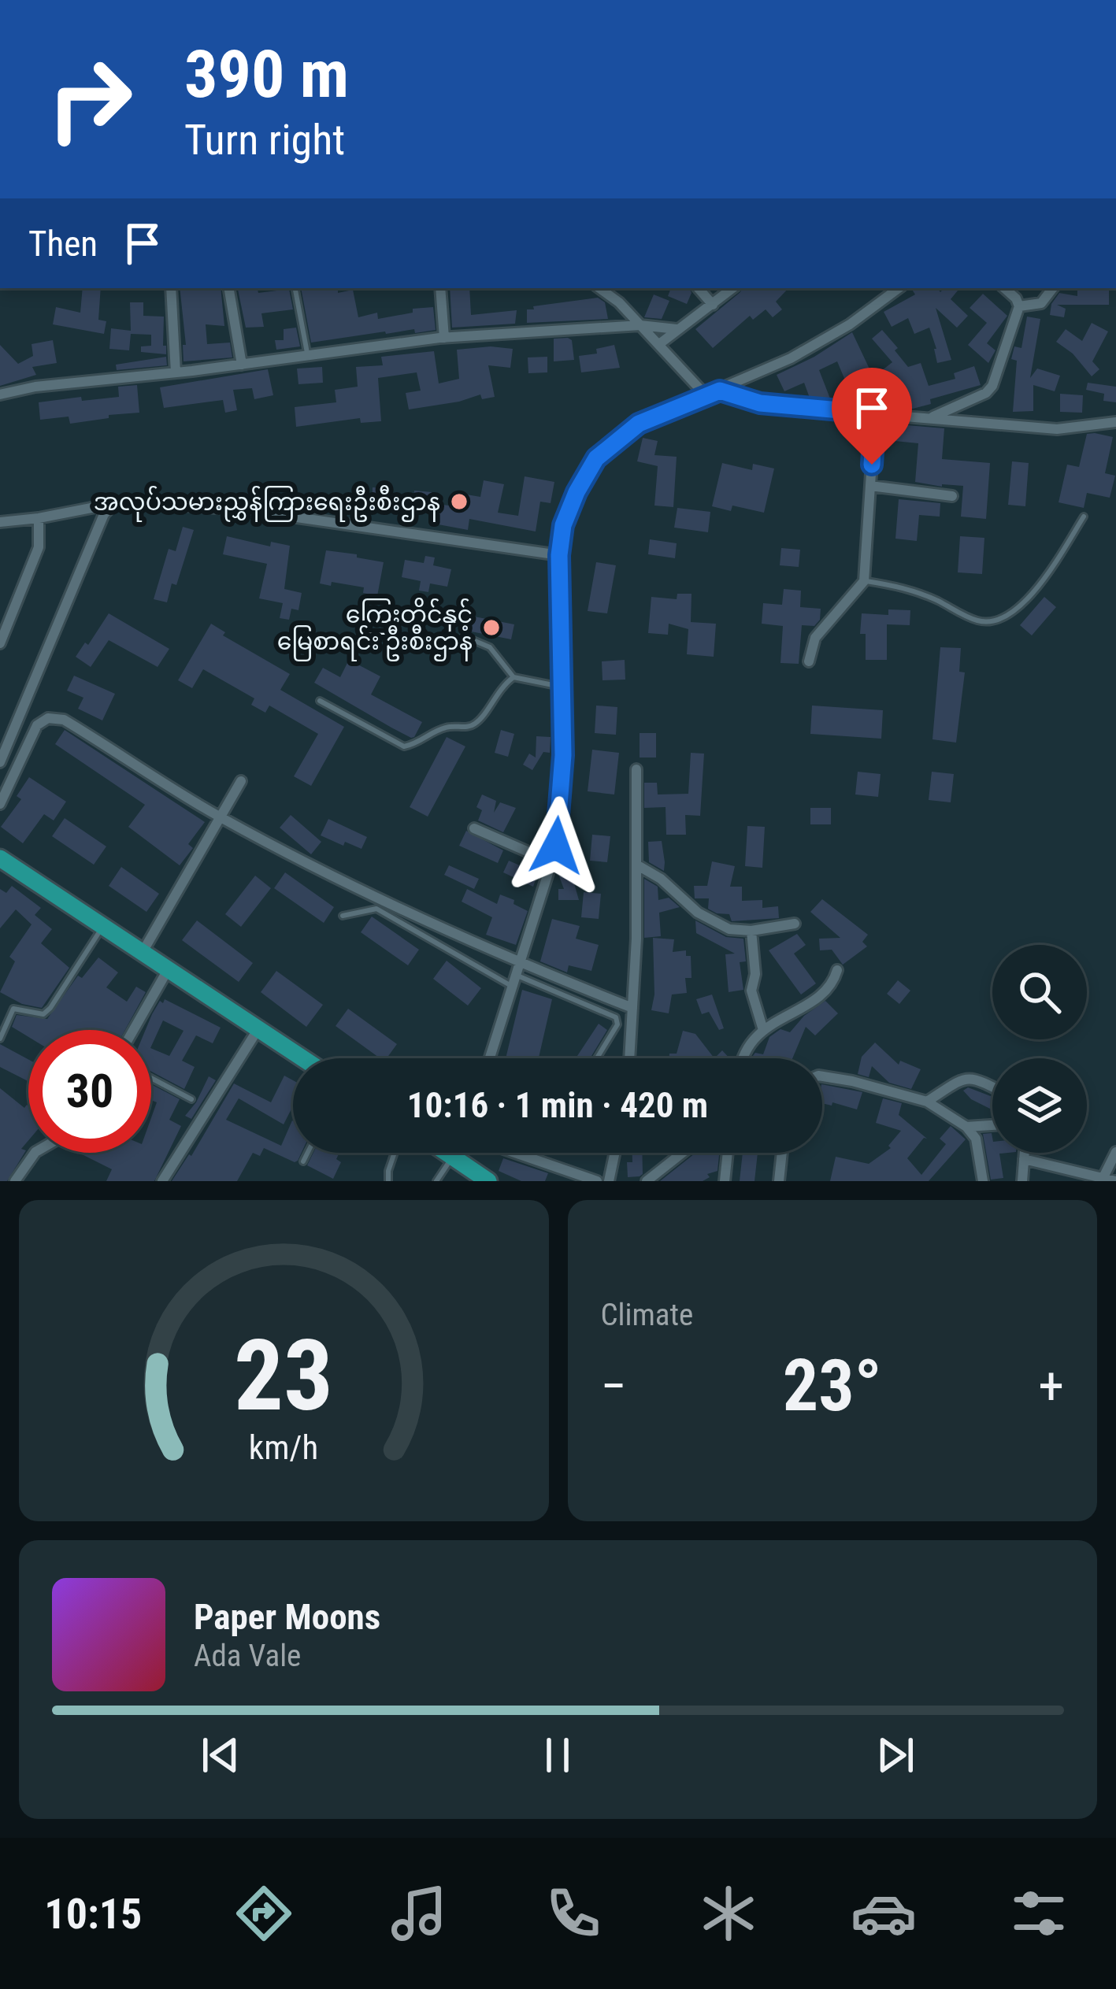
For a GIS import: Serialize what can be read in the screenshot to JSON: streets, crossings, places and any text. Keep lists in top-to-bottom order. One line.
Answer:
{"places":["အလုပ်သမားညွှန်ကြားရေးဦးစီးဌာန","ကြေးတိုင်နှင့် မြေစာရင်း ဦးစီးဌာန"],"page":{"turn":["390 m","Turn right"],"then":"Then","limit":"30","trip":"10:16 · 1 min · 420 m","tile":"Climate","heat":["−","23°","+"],"song":["Paper Moons","Ada Vale"],"tabs":"10:15","gauge":["23","km/h"]}}
